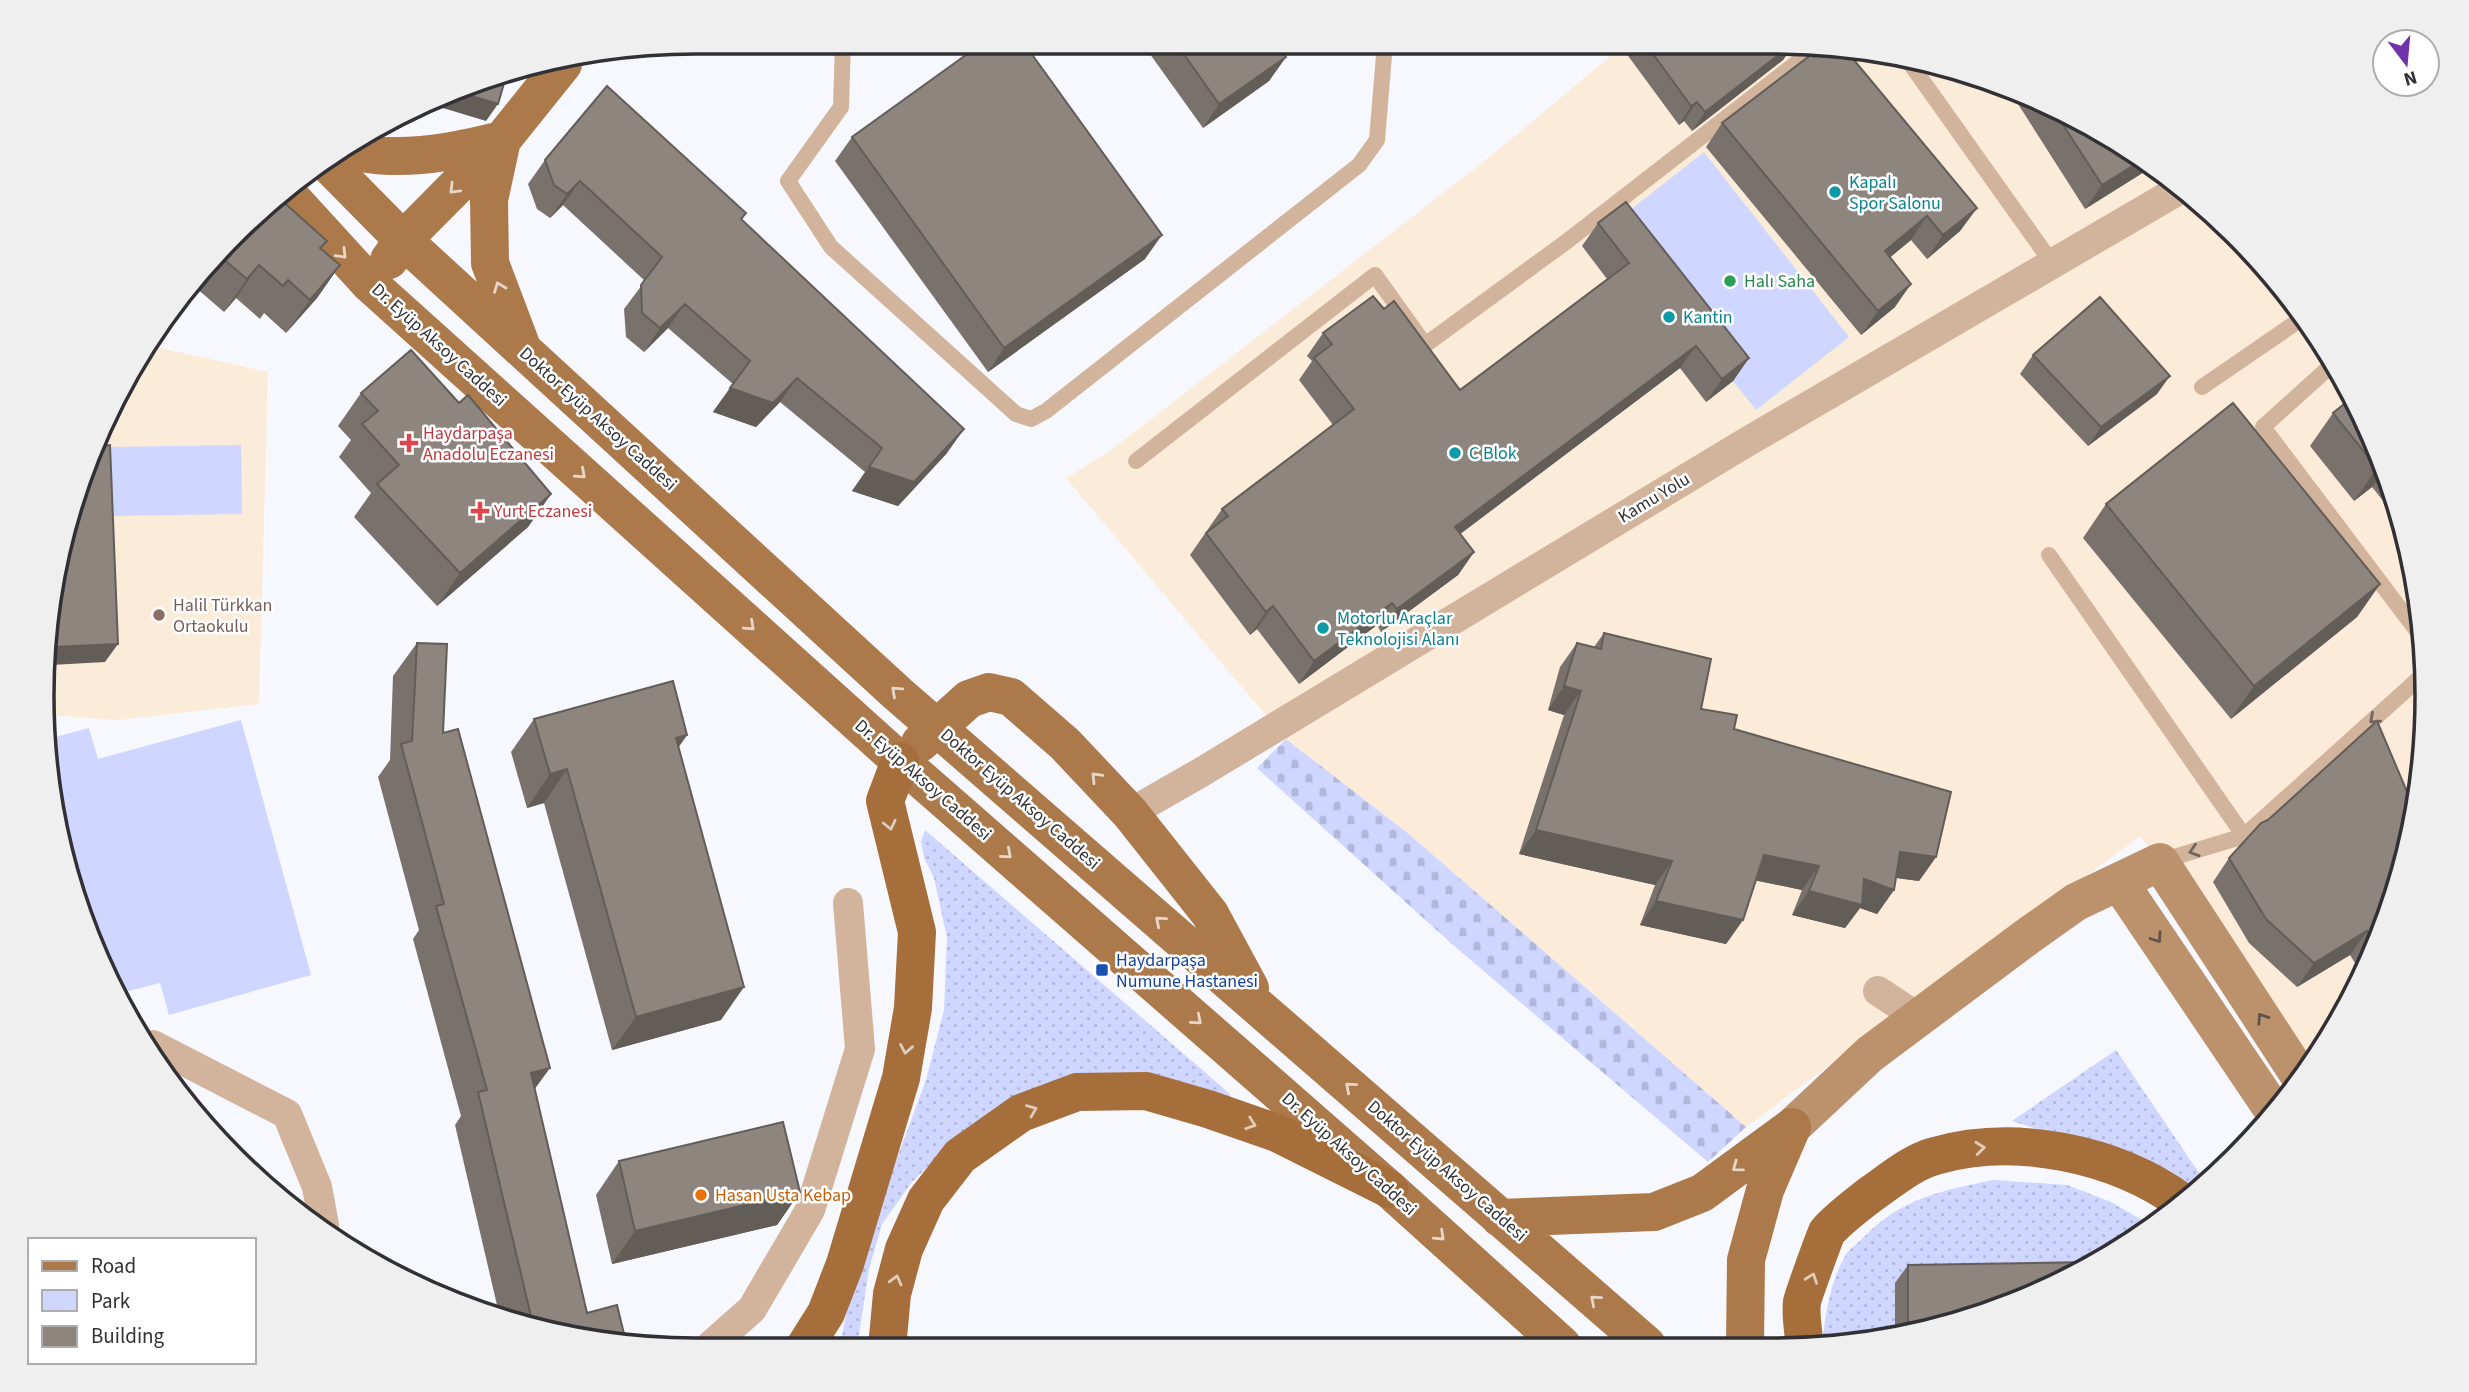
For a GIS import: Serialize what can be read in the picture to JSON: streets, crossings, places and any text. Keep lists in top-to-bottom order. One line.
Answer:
{"streets":{"main road":["Dr. Eyüp Aksoy Caddesi","Doktor Eyüp Aksoy Caddesi"],"street":["Kamu Yolu"]},"one_way":["Dr. Eyüp Aksoy Caddesi","Doktor Eyüp Aksoy Caddesi"],"places":{"other":["Kapalı Spor Salonu","Halı Saha","Kantin","C Blok","Halil Türkkan Ortaokulu","Motorlu Araçlar Teknolojisi Alanı","Hasan Usta Kebap"],"health":["Haydarpaşa Anadolu Eczanesi","Yurt Eczanesi"],"transit":["Haydarpaşa Numune Hastanesi"]},"legend":["Road","Park","Building"],"north":"bottom"}
